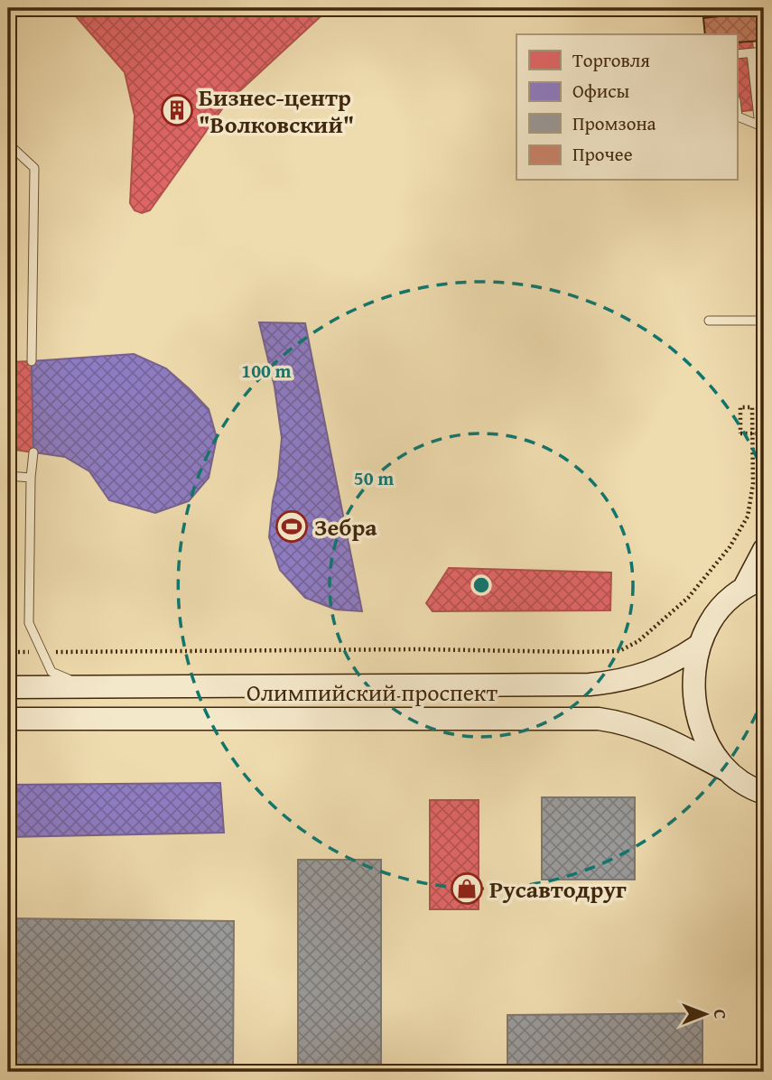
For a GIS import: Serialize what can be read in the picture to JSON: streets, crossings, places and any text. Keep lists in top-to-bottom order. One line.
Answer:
{"streets":{"main road":["Олимпийский проспект"]},"places":{"building":["Бизнес-центр \"Волковский\""],"sports":["Зебра"],"shop":["Русавтодруг"]},"legend":["Торговля","Офисы","Промзона","Прочее"],"north":"right","rings":["100 m","50 m"]}
